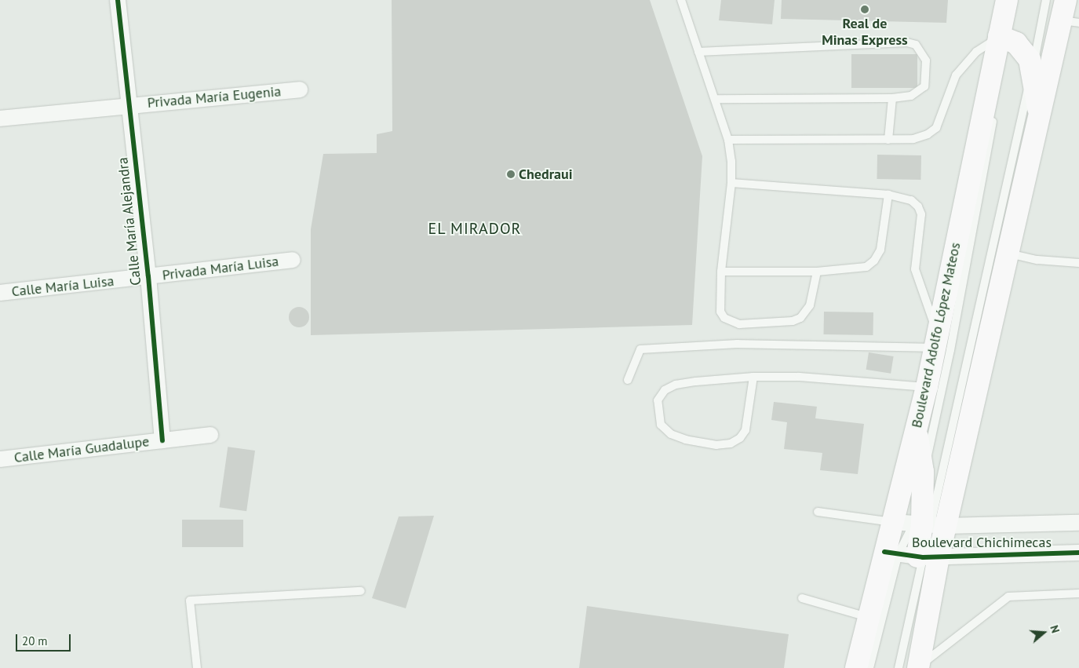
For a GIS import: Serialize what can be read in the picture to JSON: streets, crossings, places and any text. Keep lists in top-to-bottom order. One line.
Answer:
{"streets":{"main road":["Boulevard Adolfo López Mateos"],"street":["Privada María Eugenia","Calle María Alejandra","Privada María Luisa","Calle María Luisa","Calle María Guadalupe","Boulevard Chichimecas"]},"crossings":[["Privada María Eugenia","Calle María Alejandra"],["Calle María Alejandra","Privada María Luisa"],["Calle María Alejandra","Calle María Luisa"],["Calle María Alejandra","Calle María Guadalupe"],["Privada María Luisa","Calle María Luisa"],["Boulevard Adolfo López Mateos","Boulevard Chichimecas"]],"districts":["EL MIRADOR"],"places":["Real de Minas Express","Chedraui"],"scale_bar":"20 m","north":"right"}
